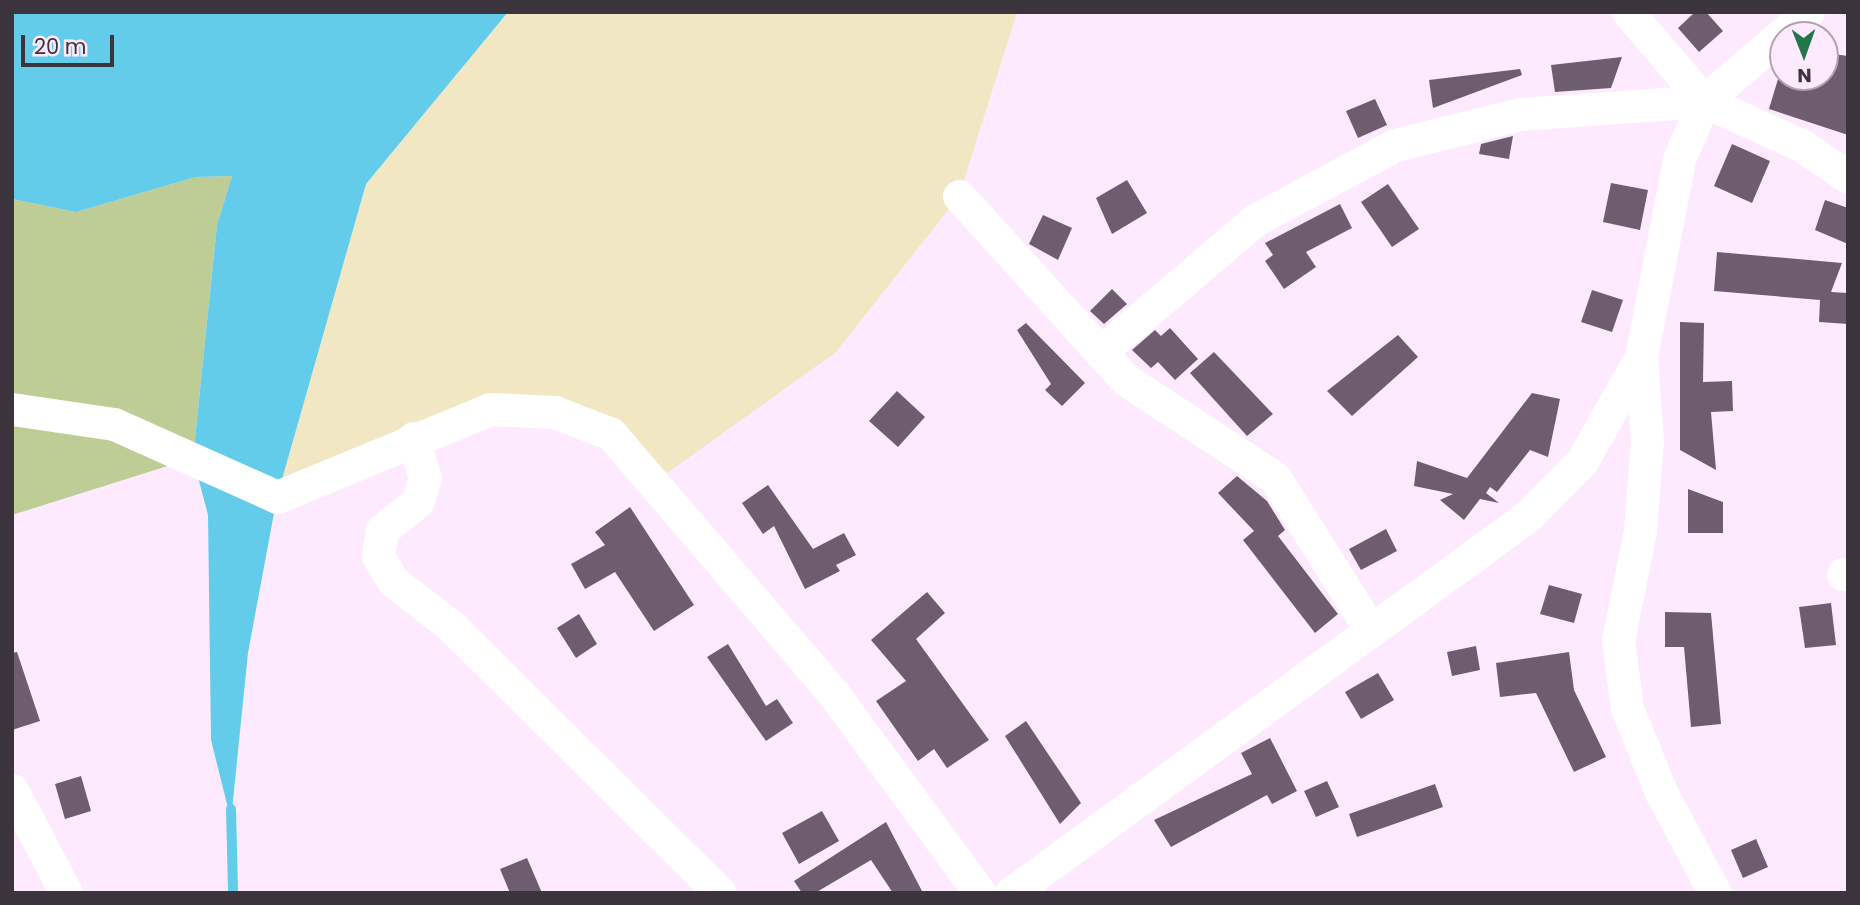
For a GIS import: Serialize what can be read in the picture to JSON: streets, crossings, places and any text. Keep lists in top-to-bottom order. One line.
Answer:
{"scale_bar":"20 m","north":"bottom"}
